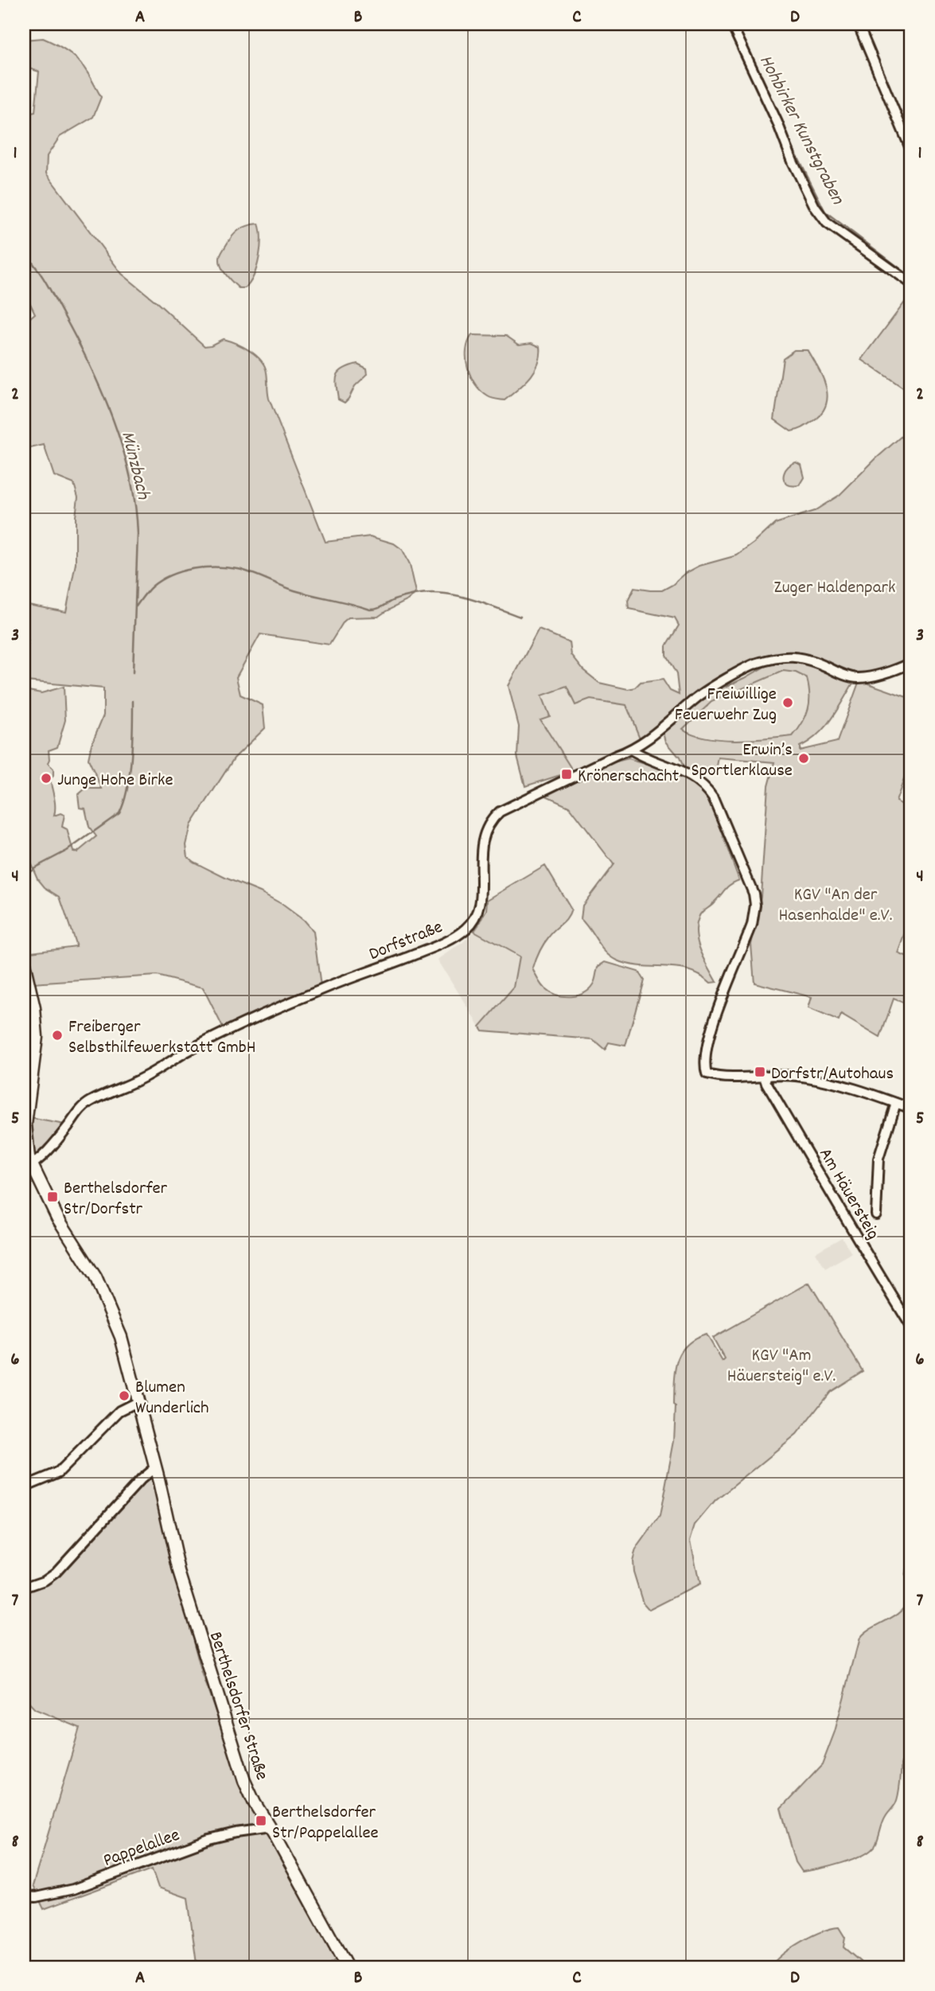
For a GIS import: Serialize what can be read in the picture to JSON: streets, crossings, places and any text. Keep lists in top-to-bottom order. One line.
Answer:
{"streets":{"street":["Dorfstraße","Am Häuersteig","Berthelsdorfer Straße","Pappelallee"]},"crossings":[["Dorfstraße","Berthelsdorfer Straße"],["Berthelsdorfer Straße","Pappelallee"]],"water":["Hohbirker Kunstgraben","Münzbach"],"parks":["Zuger Haldenpark","KGV \"An der Hasenhalde\" e.V.","KGV \"Am Häuersteig\" e.V."],"places":{"other":["Freiwillige Feuerwehr Zug","Erwin’s Sportlerklause","Junge Hohe Birke","Freiberger Selbsthilfewerkstatt GmbH","Blumen Wunderlich"],"transit":["Krönerschacht","Dorfstr/Autohaus","Berthelsdorfer Str/Dorfstr","Berthelsdorfer Str/Pappelallee"]},"grid":{"columns":["A","B","C","D"],"rows":["1","2","3","4","5","6","7","8"]}}
